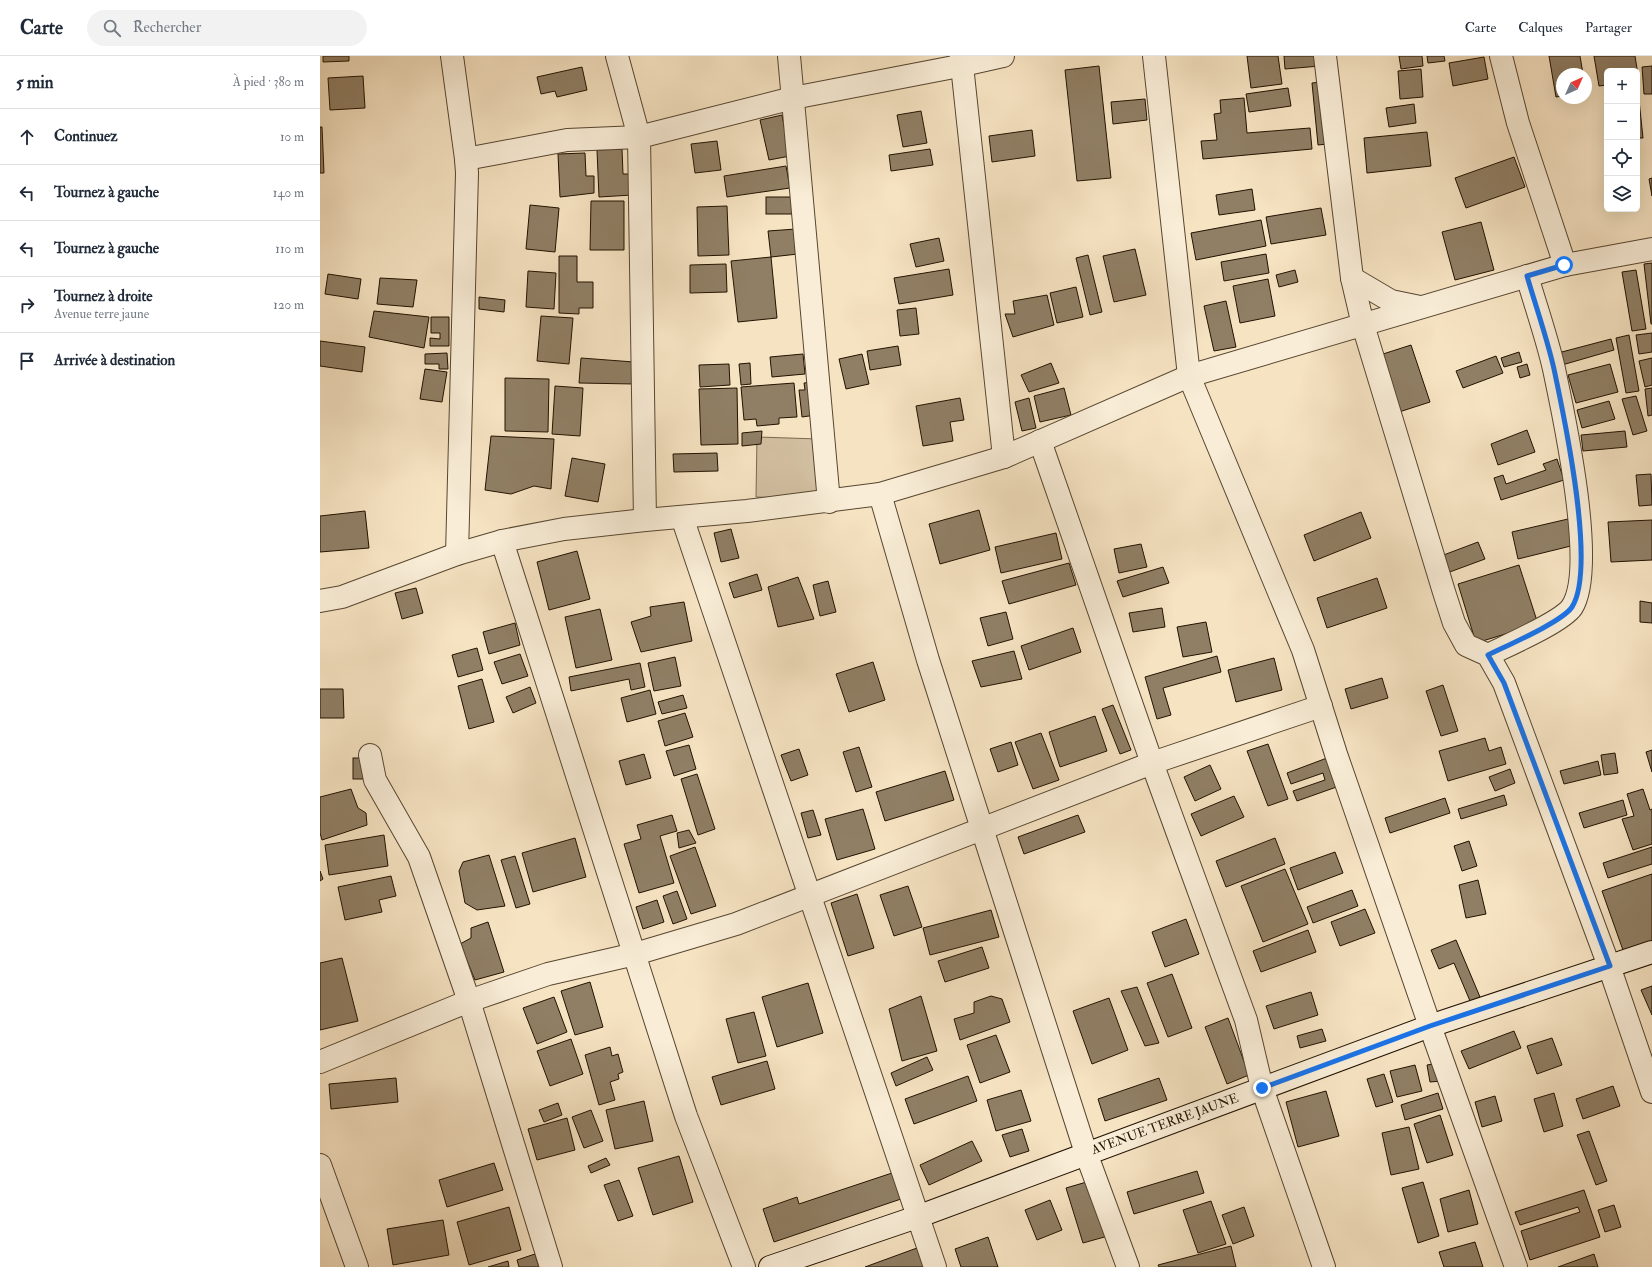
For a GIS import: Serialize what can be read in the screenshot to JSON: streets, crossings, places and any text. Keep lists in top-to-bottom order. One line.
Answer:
{"streets":{"street":["AVENUE TERRE JAUNE"]},"north":"top right","page":{"header":"Carte","search":"Rechercher","nav":["Carte","Calques","Partager"],"heading":["5 min","À pied · 380 m"],"map_buttons":["+","−"],"list":[["Continuez","10 m"],["Tournez à gauche","140 m"],["Tournez à gauche","110 m"],["Tournez à droite","Avenue terre jaune","120 m"],"Arrivée à destination"]}}
